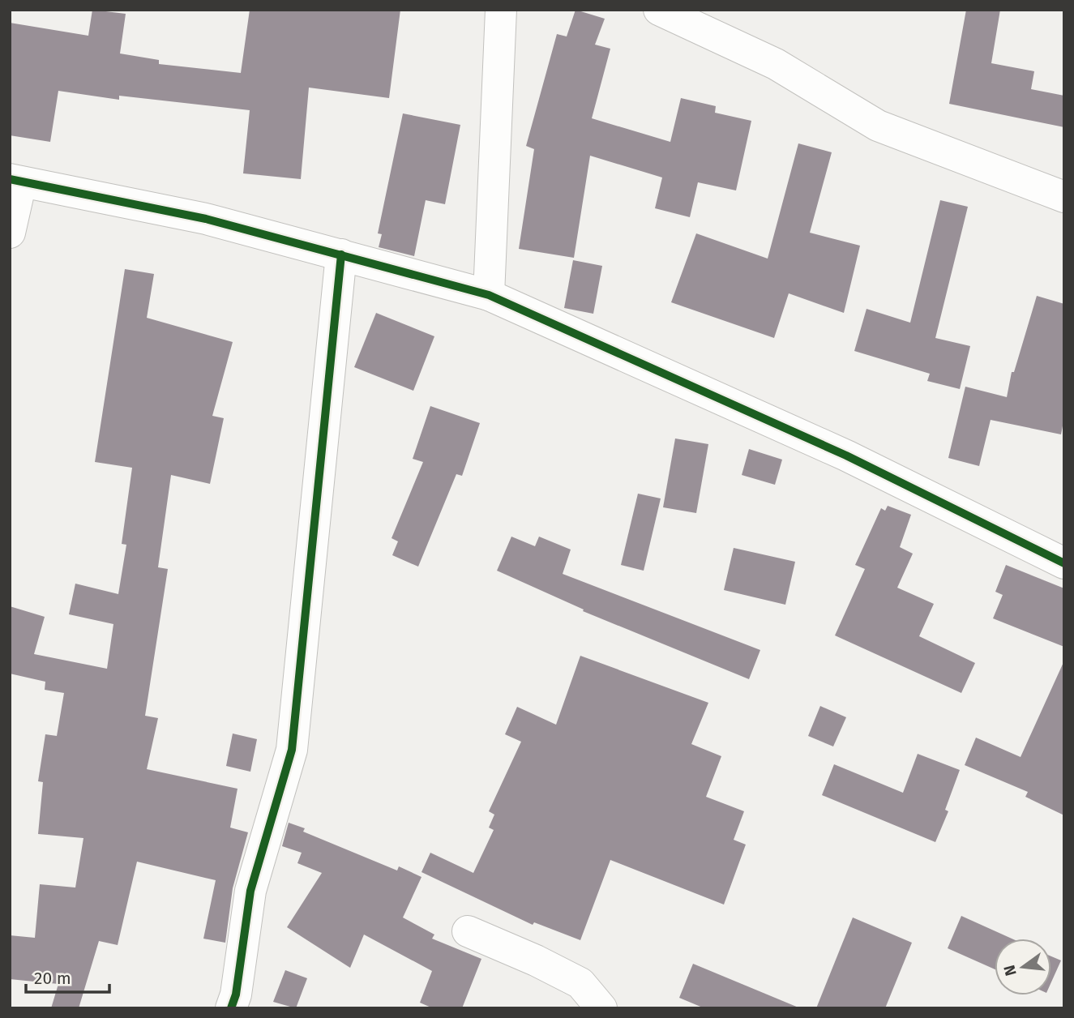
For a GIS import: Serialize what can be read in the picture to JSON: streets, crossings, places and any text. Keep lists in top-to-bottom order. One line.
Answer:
{"scale_bar":"20 m","north":"left"}
